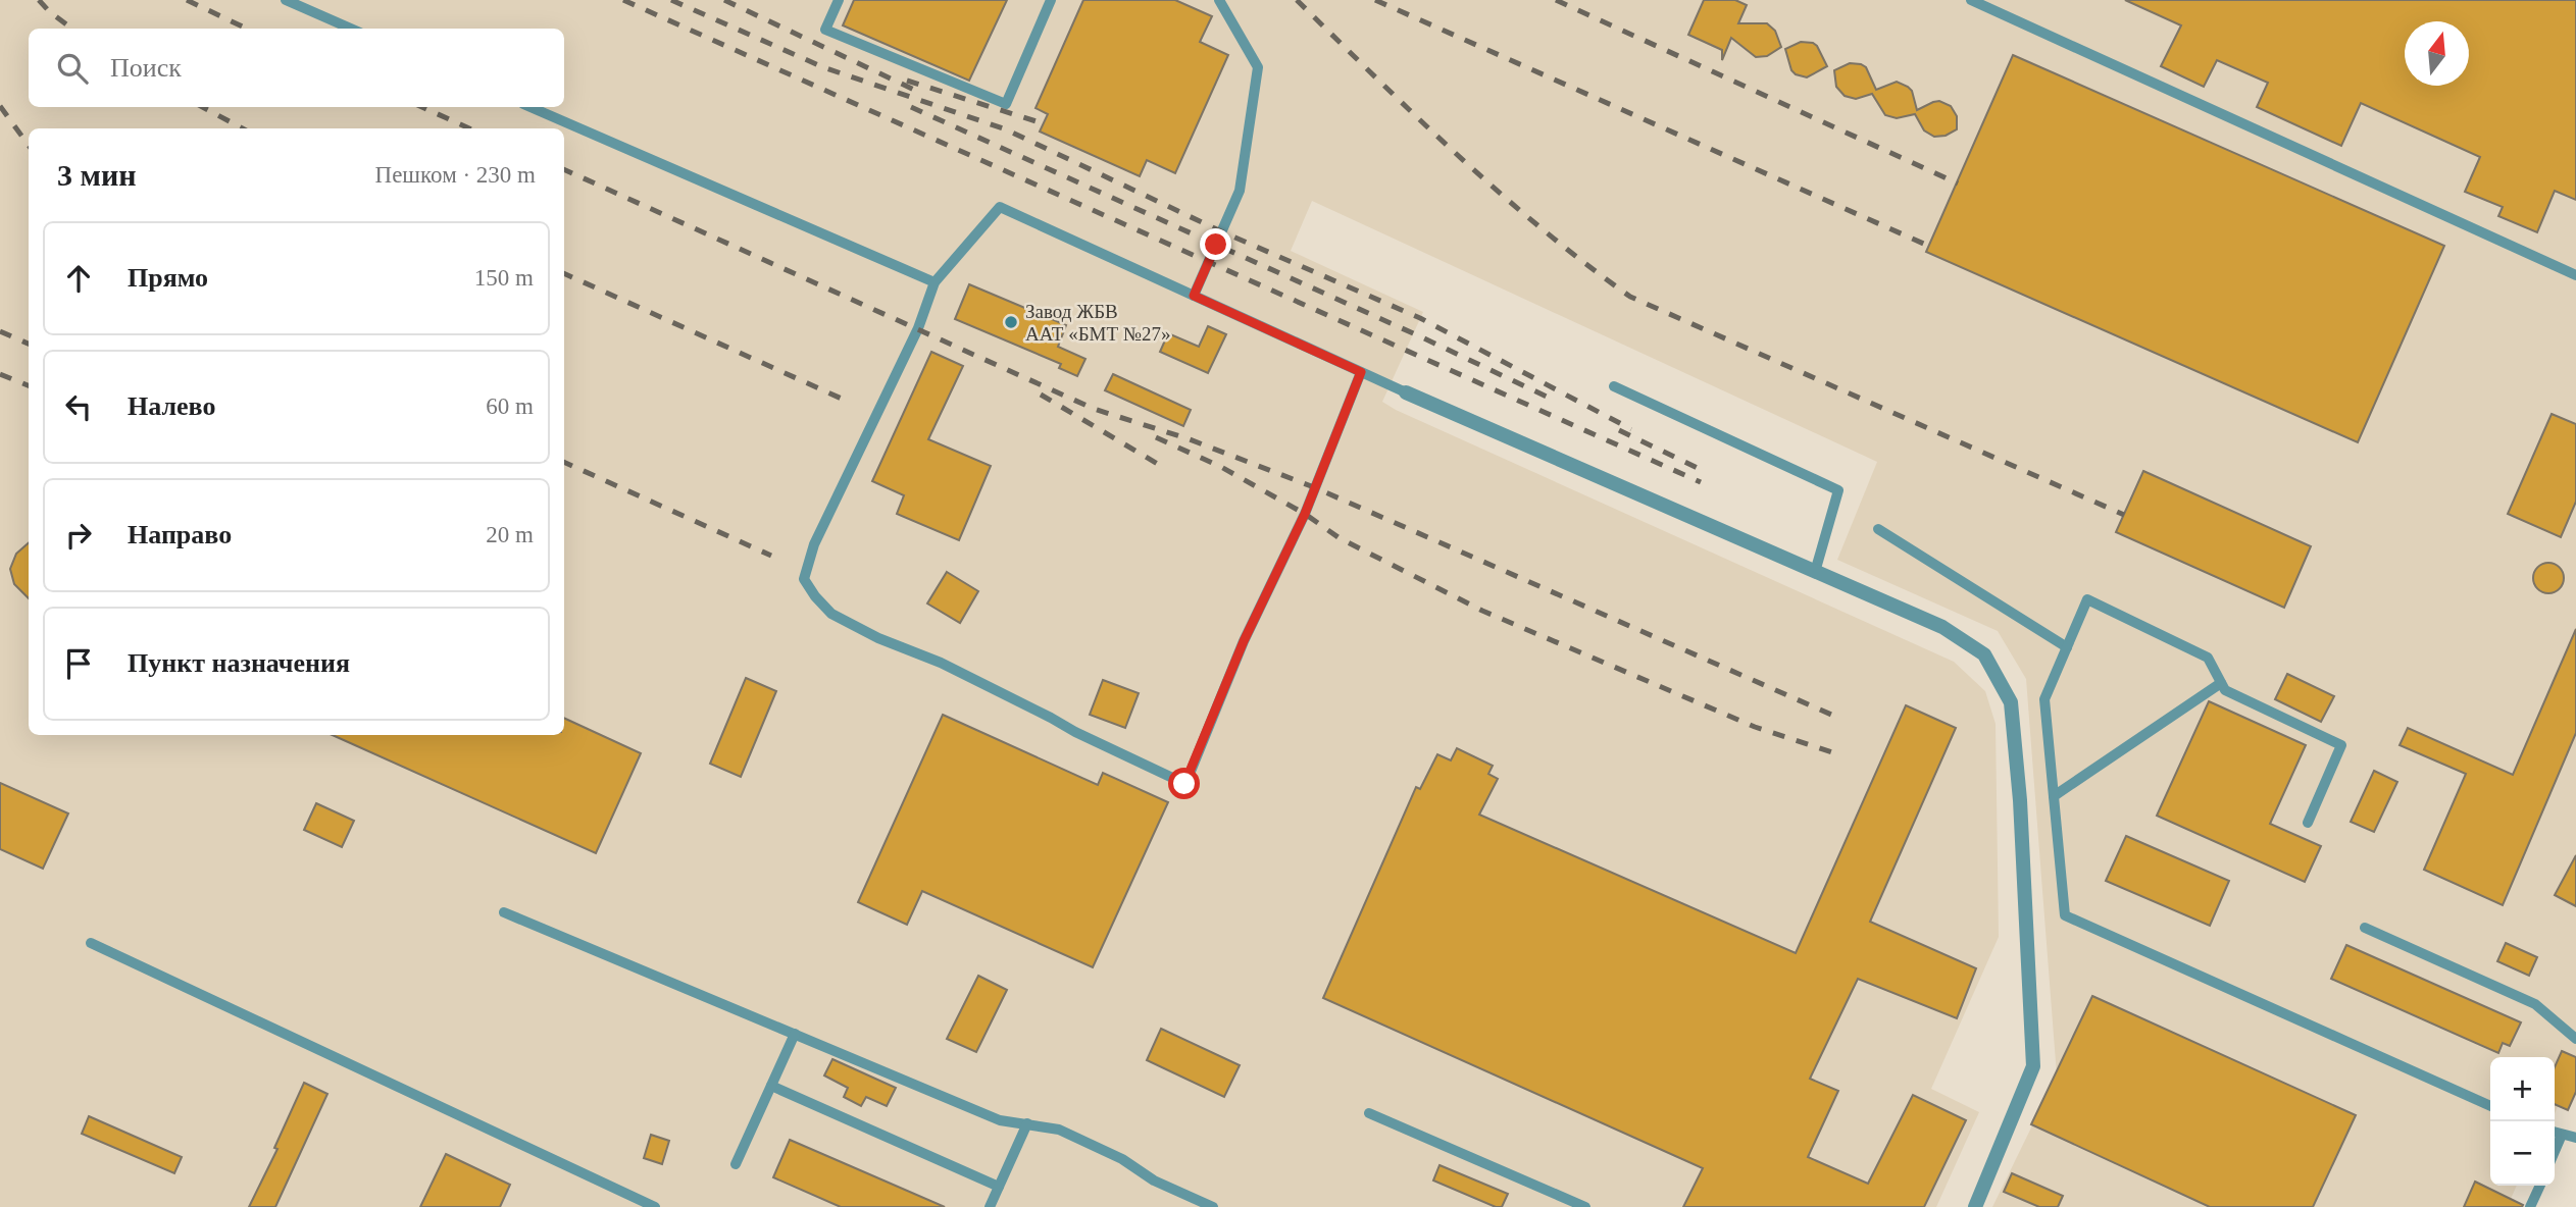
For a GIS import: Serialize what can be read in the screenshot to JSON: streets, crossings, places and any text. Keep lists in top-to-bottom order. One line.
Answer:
{"places":["Завод ЖБВ ААТ «БМТ №27»"],"north":"top","page":{"search":"Поиск","heading":["3 мин","Пешком · 230 m"],"list":[["Прямо","150 m"],["Налево","60 m"],["Направо","20 m"],"Пункт назначения"],"map_buttons":["+","−"]}}
